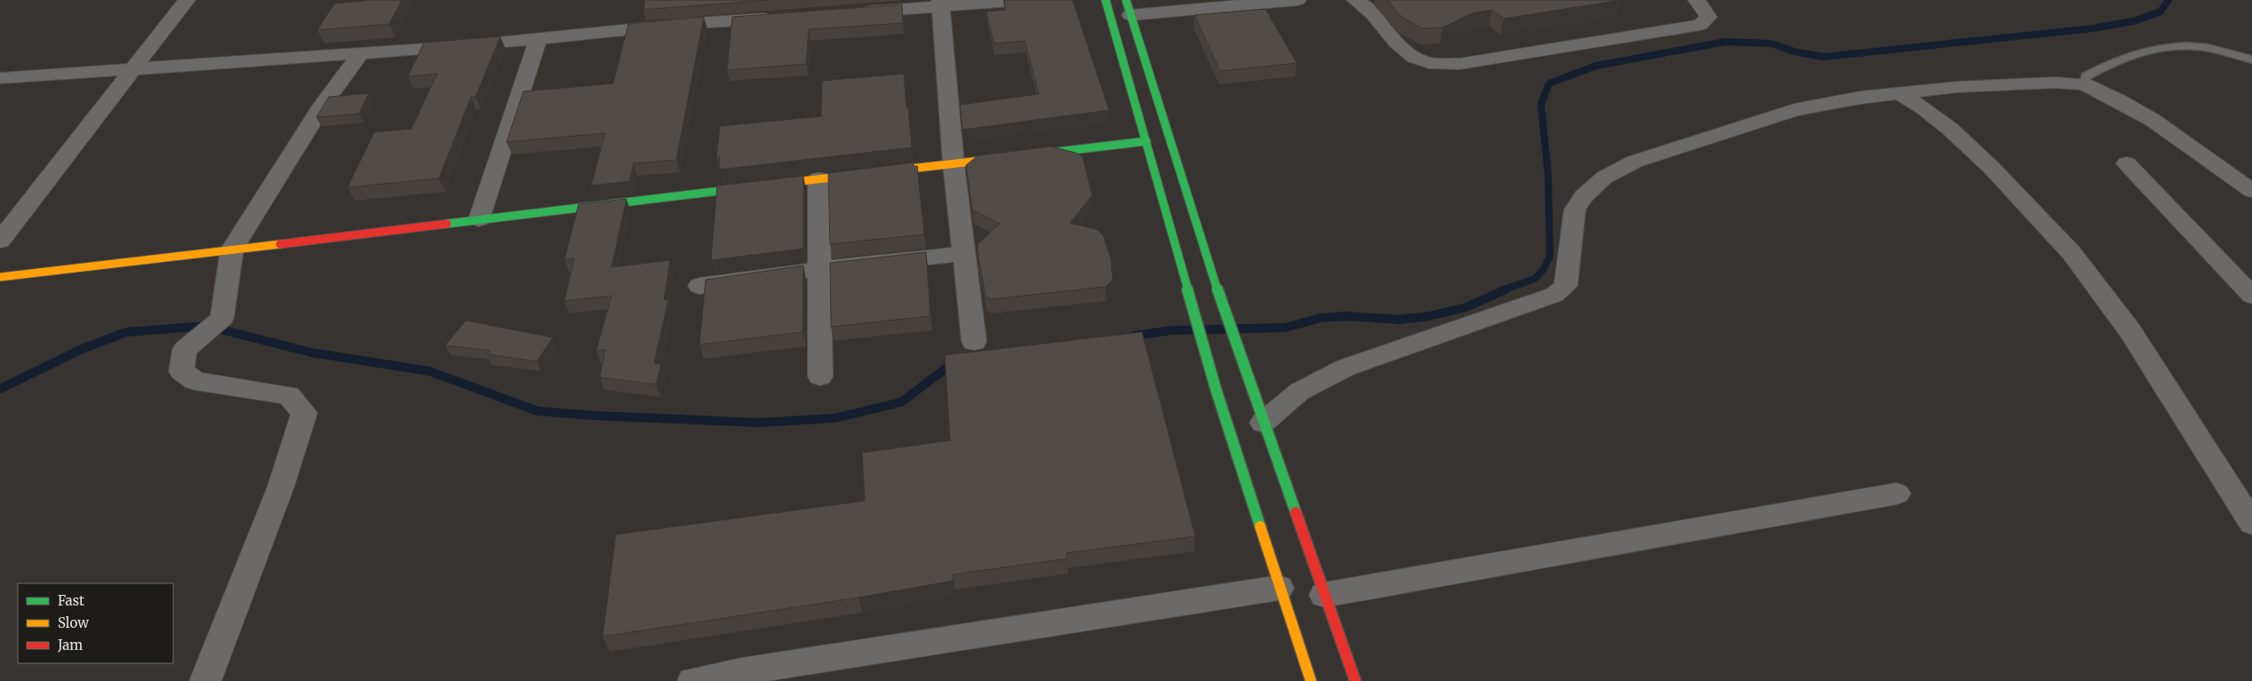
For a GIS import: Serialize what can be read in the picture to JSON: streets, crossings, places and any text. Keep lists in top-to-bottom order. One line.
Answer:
{"legend":["Fast","Slow","Jam"]}
